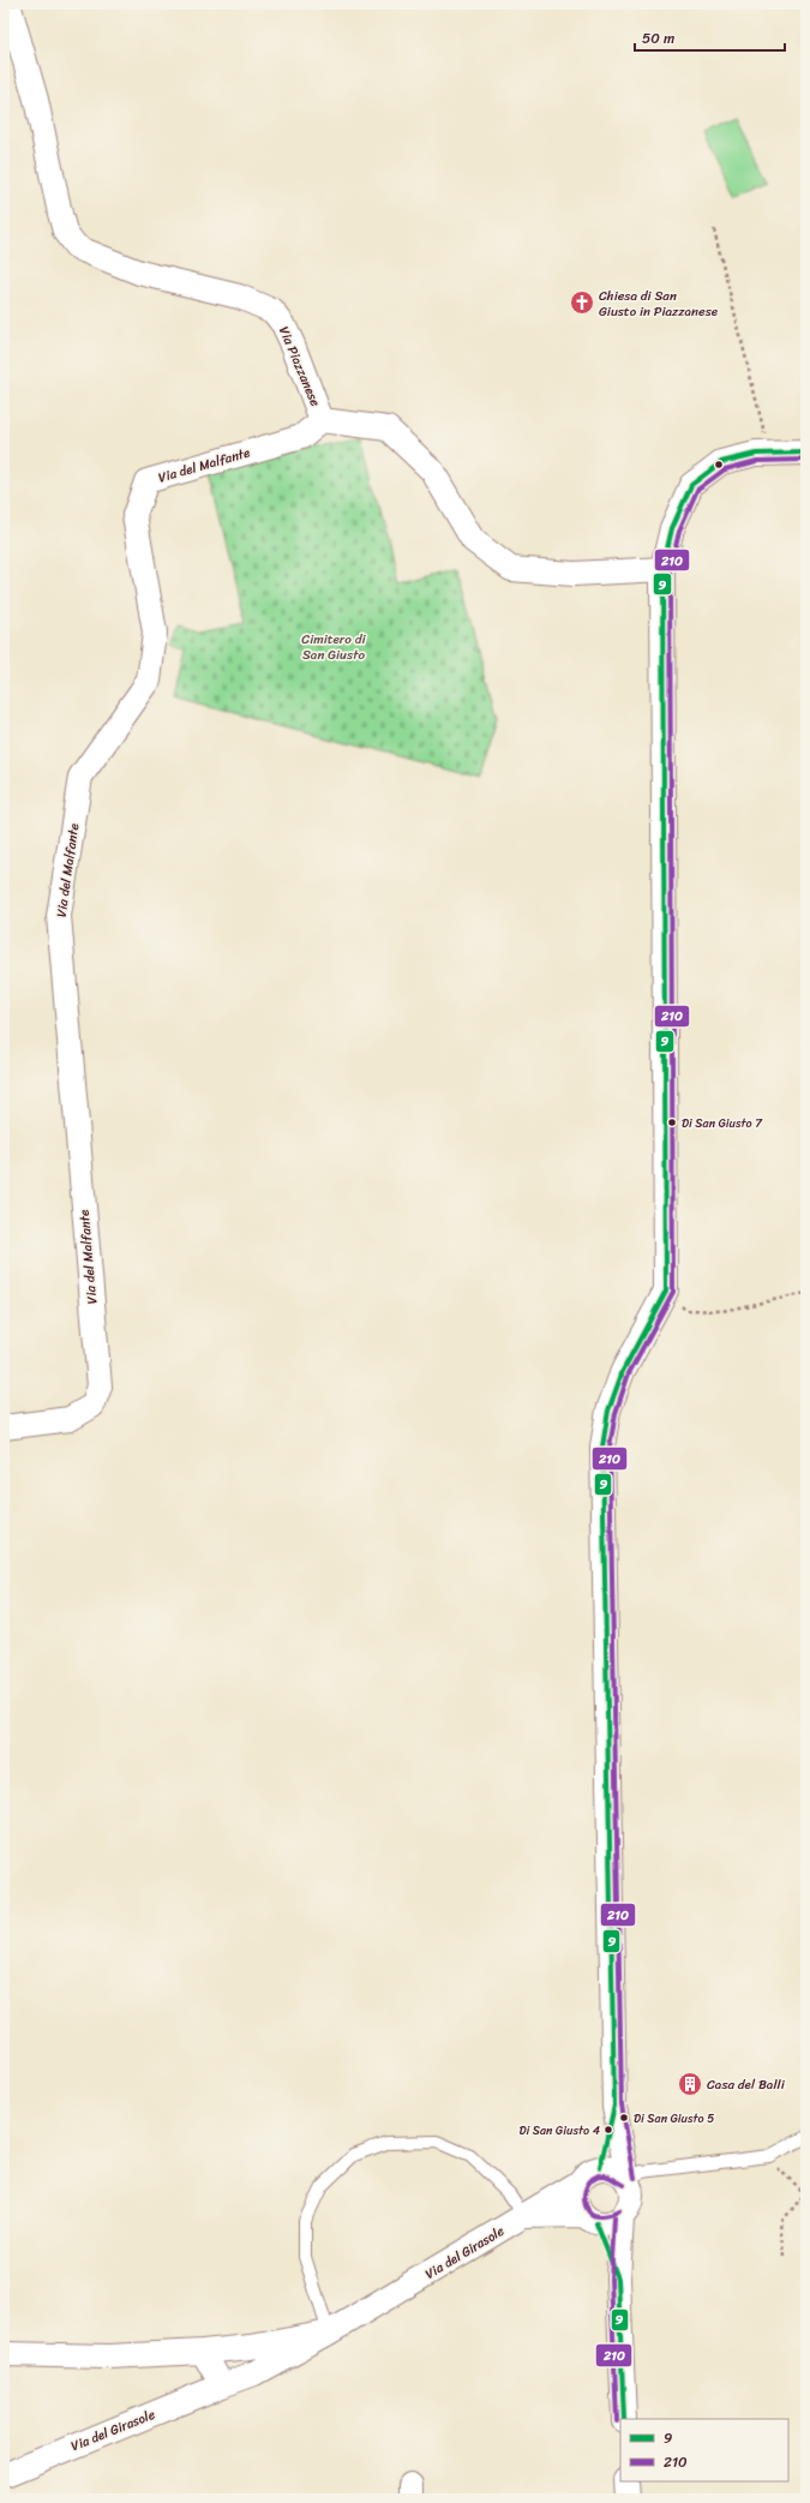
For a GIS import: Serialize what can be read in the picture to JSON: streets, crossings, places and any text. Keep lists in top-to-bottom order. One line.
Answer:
{"streets":{"street":["Via Piazzanese","Via del Malfante","Via del Girasole"]},"crossings":[["Via Piazzanese","Via del Malfante"]],"parks":["Cimitero di San Giusto"],"places":{"church":["Chiesa di San Giusto in Piazzanese"],"other":["Di San Giusto 7","Di San Giusto 5","Di San Giusto 4"],"building":["Casa del Balli"]},"lines":["transit line 9","transit line 210"],"legend":["9","210"],"scale_bar":"50 m"}
